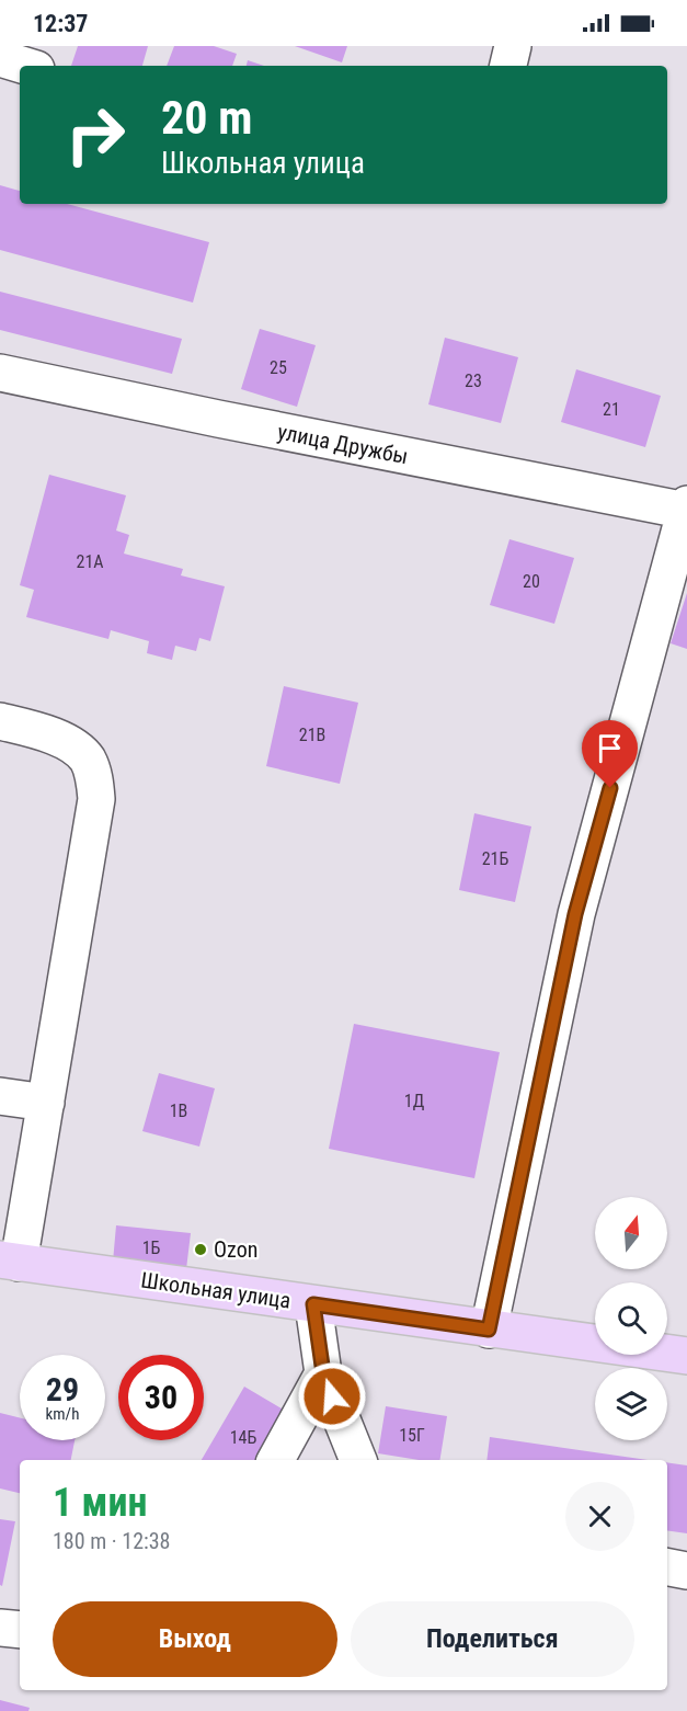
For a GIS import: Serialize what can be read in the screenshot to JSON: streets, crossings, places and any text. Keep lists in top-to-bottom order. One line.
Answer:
{"streets":{"main road":["Школьная улица"],"street":["улица Дружбы"]},"places":["Ozon"],"house_numbers":["25","23","21","21А","20","21В","21Б","1Д","1В","1Б","15Г","14Б"],"north":"top","page":{"status":"12:37","turn":["20 m","Школьная улица"],"speed":"29 km/h","limit":"30","heading":["1 мин","180 m · 12:38"],"buttons":["Выход","Поделиться"]}}
